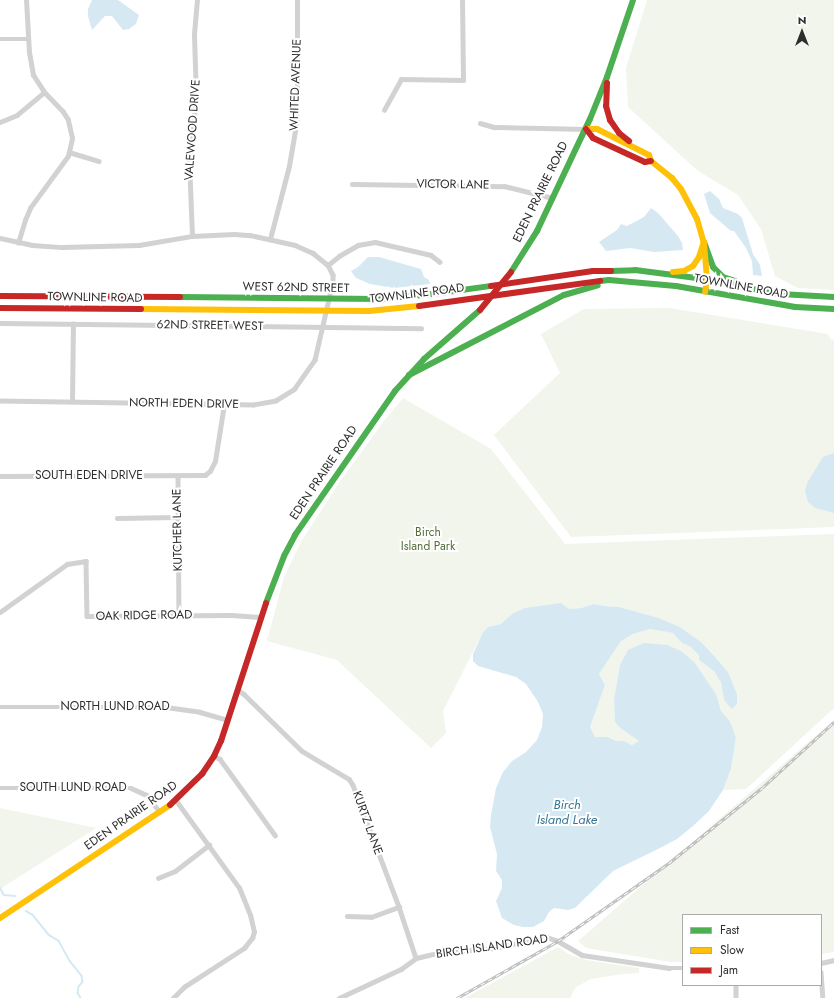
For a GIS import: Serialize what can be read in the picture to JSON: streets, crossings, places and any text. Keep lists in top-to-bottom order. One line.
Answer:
{"streets":{"main road":["EDEN PRAIRIE ROAD","TOWNLINE ROAD","WEST 62ND STREET"],"street":["WHITED AVENUE","VALEWOOD DRIVE","VICTOR LANE","62ND STREET WEST","NORTH EDEN DRIVE","SOUTH EDEN DRIVE","KUTCHER LANE","OAK RIDGE ROAD","NORTH LUND ROAD","SOUTH LUND ROAD","KURTZ LANE","BIRCH ISLAND ROAD"]},"crossings":[["VICTOR LANE","EDEN PRAIRIE ROAD"],["EDEN PRAIRIE ROAD","OAK RIDGE ROAD"],["EDEN PRAIRIE ROAD","NORTH LUND ROAD"],["EDEN PRAIRIE ROAD","SOUTH LUND ROAD"],["EDEN PRAIRIE ROAD","KURTZ LANE"],["TOWNLINE ROAD","NORTH EDEN DRIVE"],["WEST 62ND STREET","NORTH EDEN DRIVE"],["62ND STREET WEST","NORTH EDEN DRIVE"],["NORTH EDEN DRIVE","KUTCHER LANE"],["SOUTH EDEN DRIVE","KUTCHER LANE"],["KUTCHER LANE","OAK RIDGE ROAD"],["KURTZ LANE","BIRCH ISLAND ROAD"]],"water":["Birch Island Lake"],"parks":["Birch Island Park"],"legend":["Fast","Slow","Jam"],"north":"top"}
